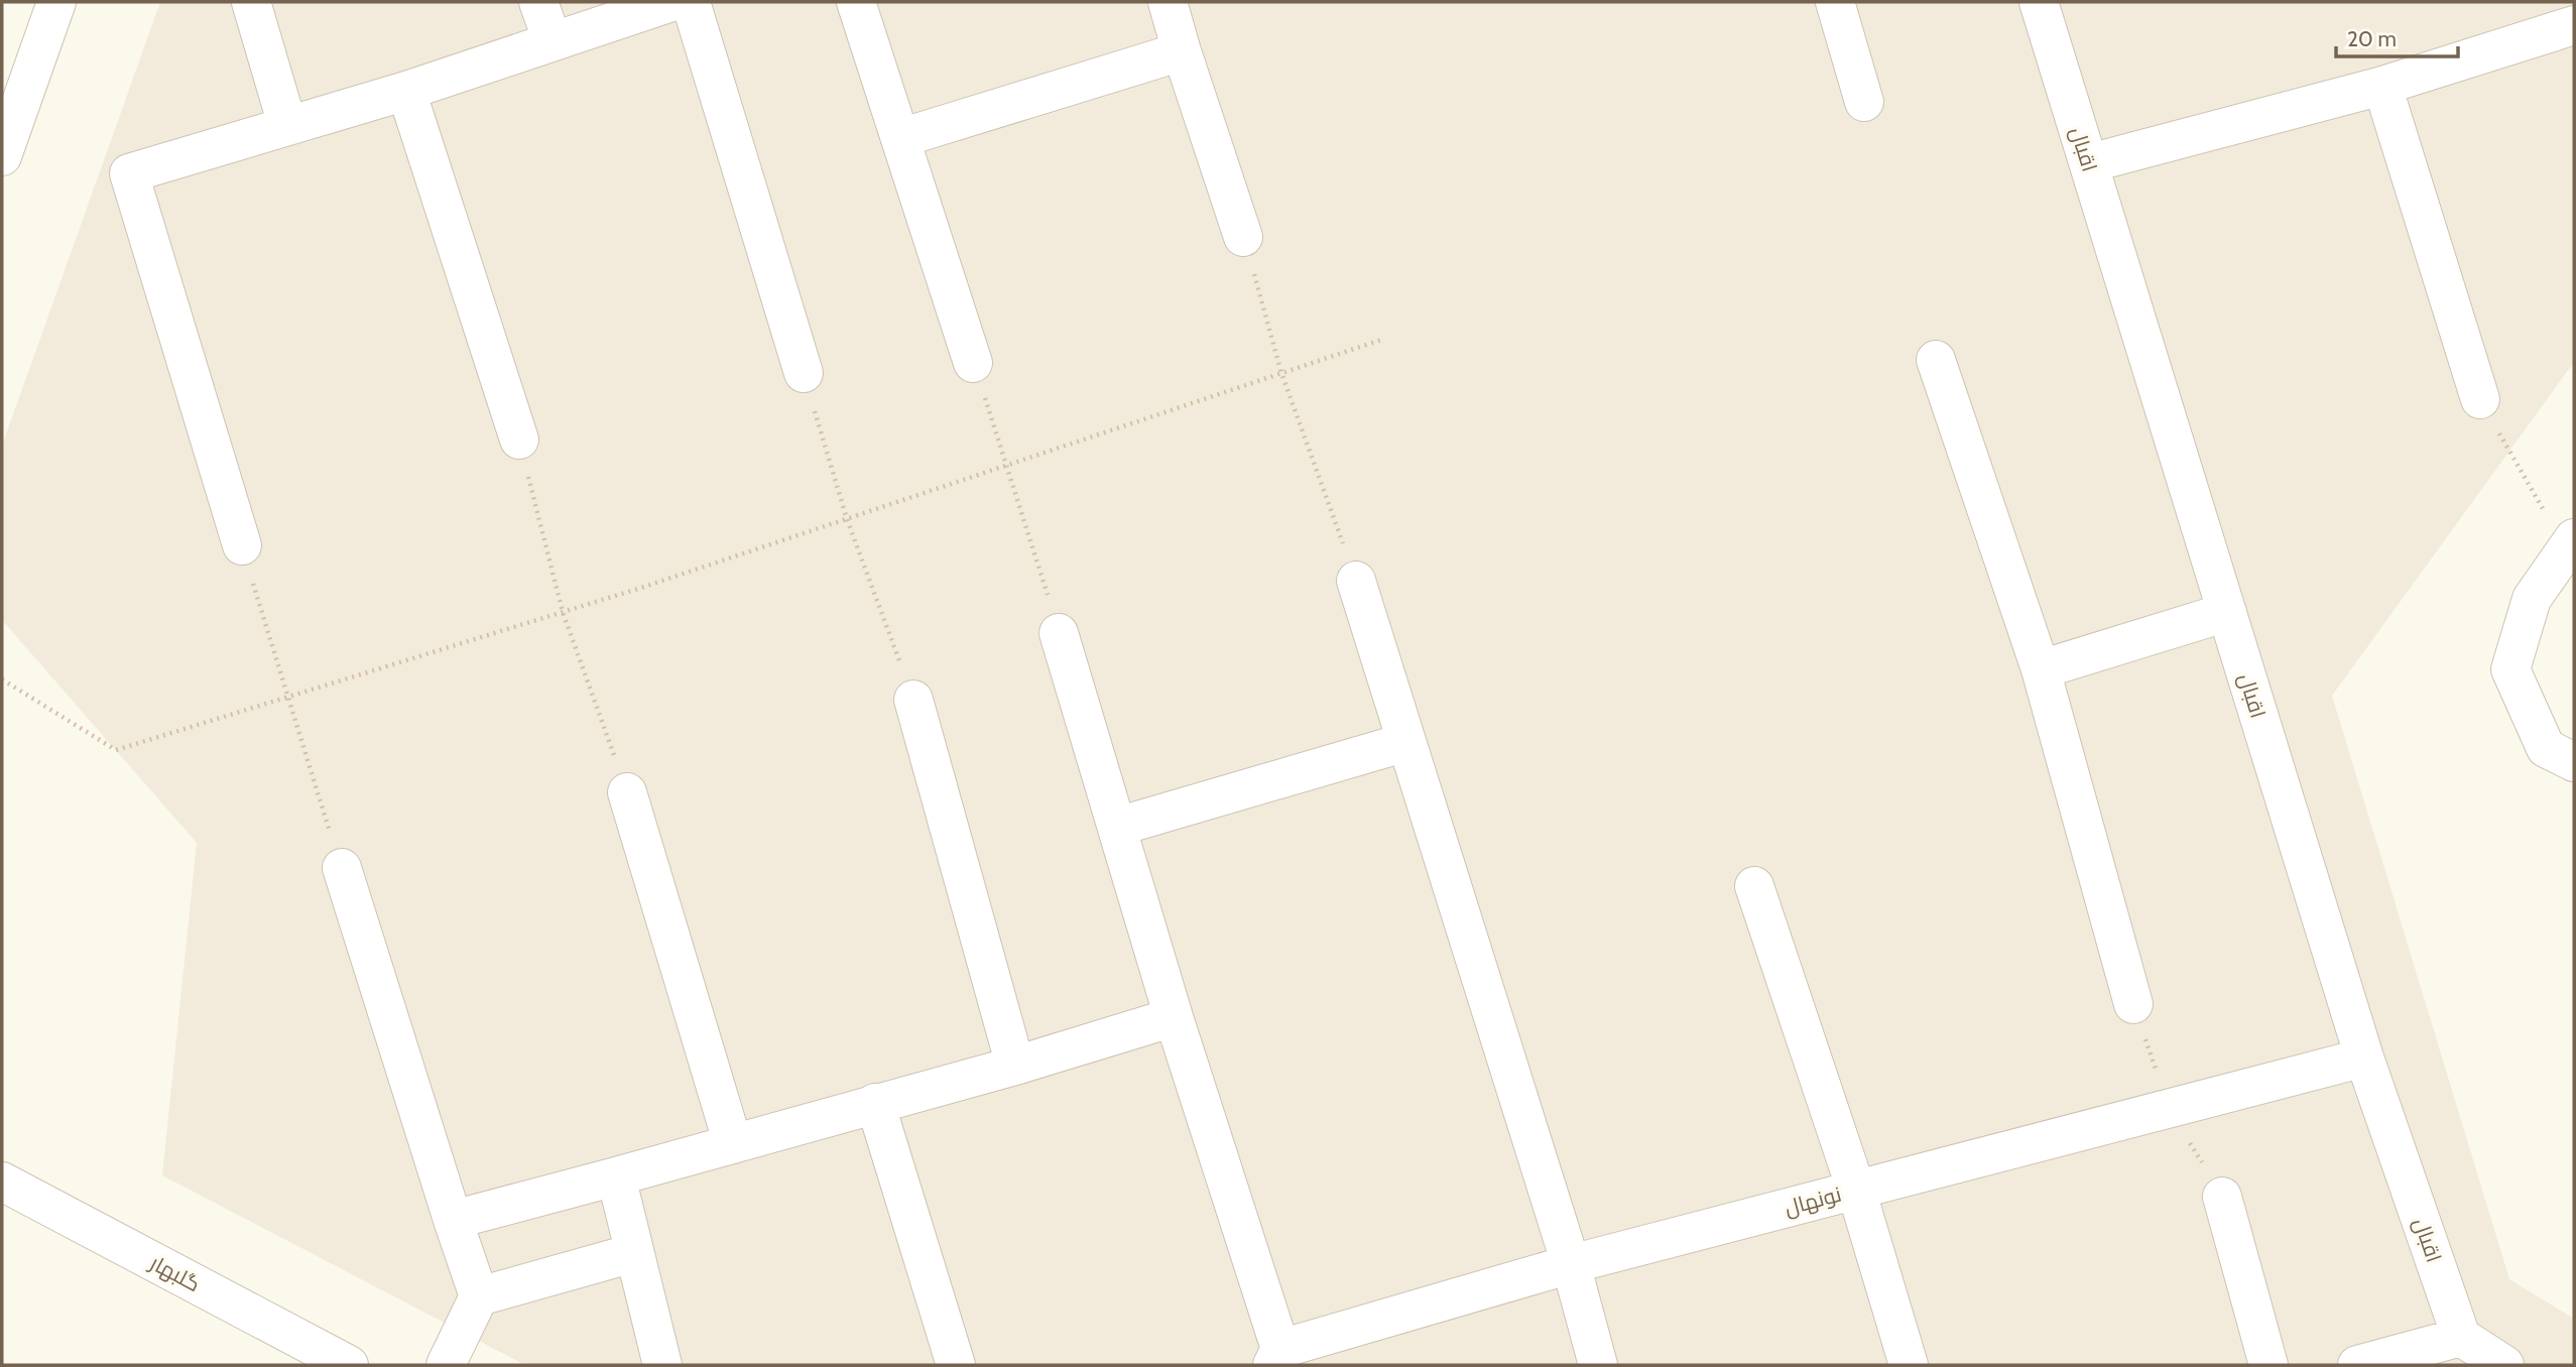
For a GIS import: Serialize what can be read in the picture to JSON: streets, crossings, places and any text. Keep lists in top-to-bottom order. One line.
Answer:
{"streets":{"street":["اقبال","نونهال","گلبهار"]},"crossings":[["اقبال","نونهال"]],"scale_bar":"20 m"}
